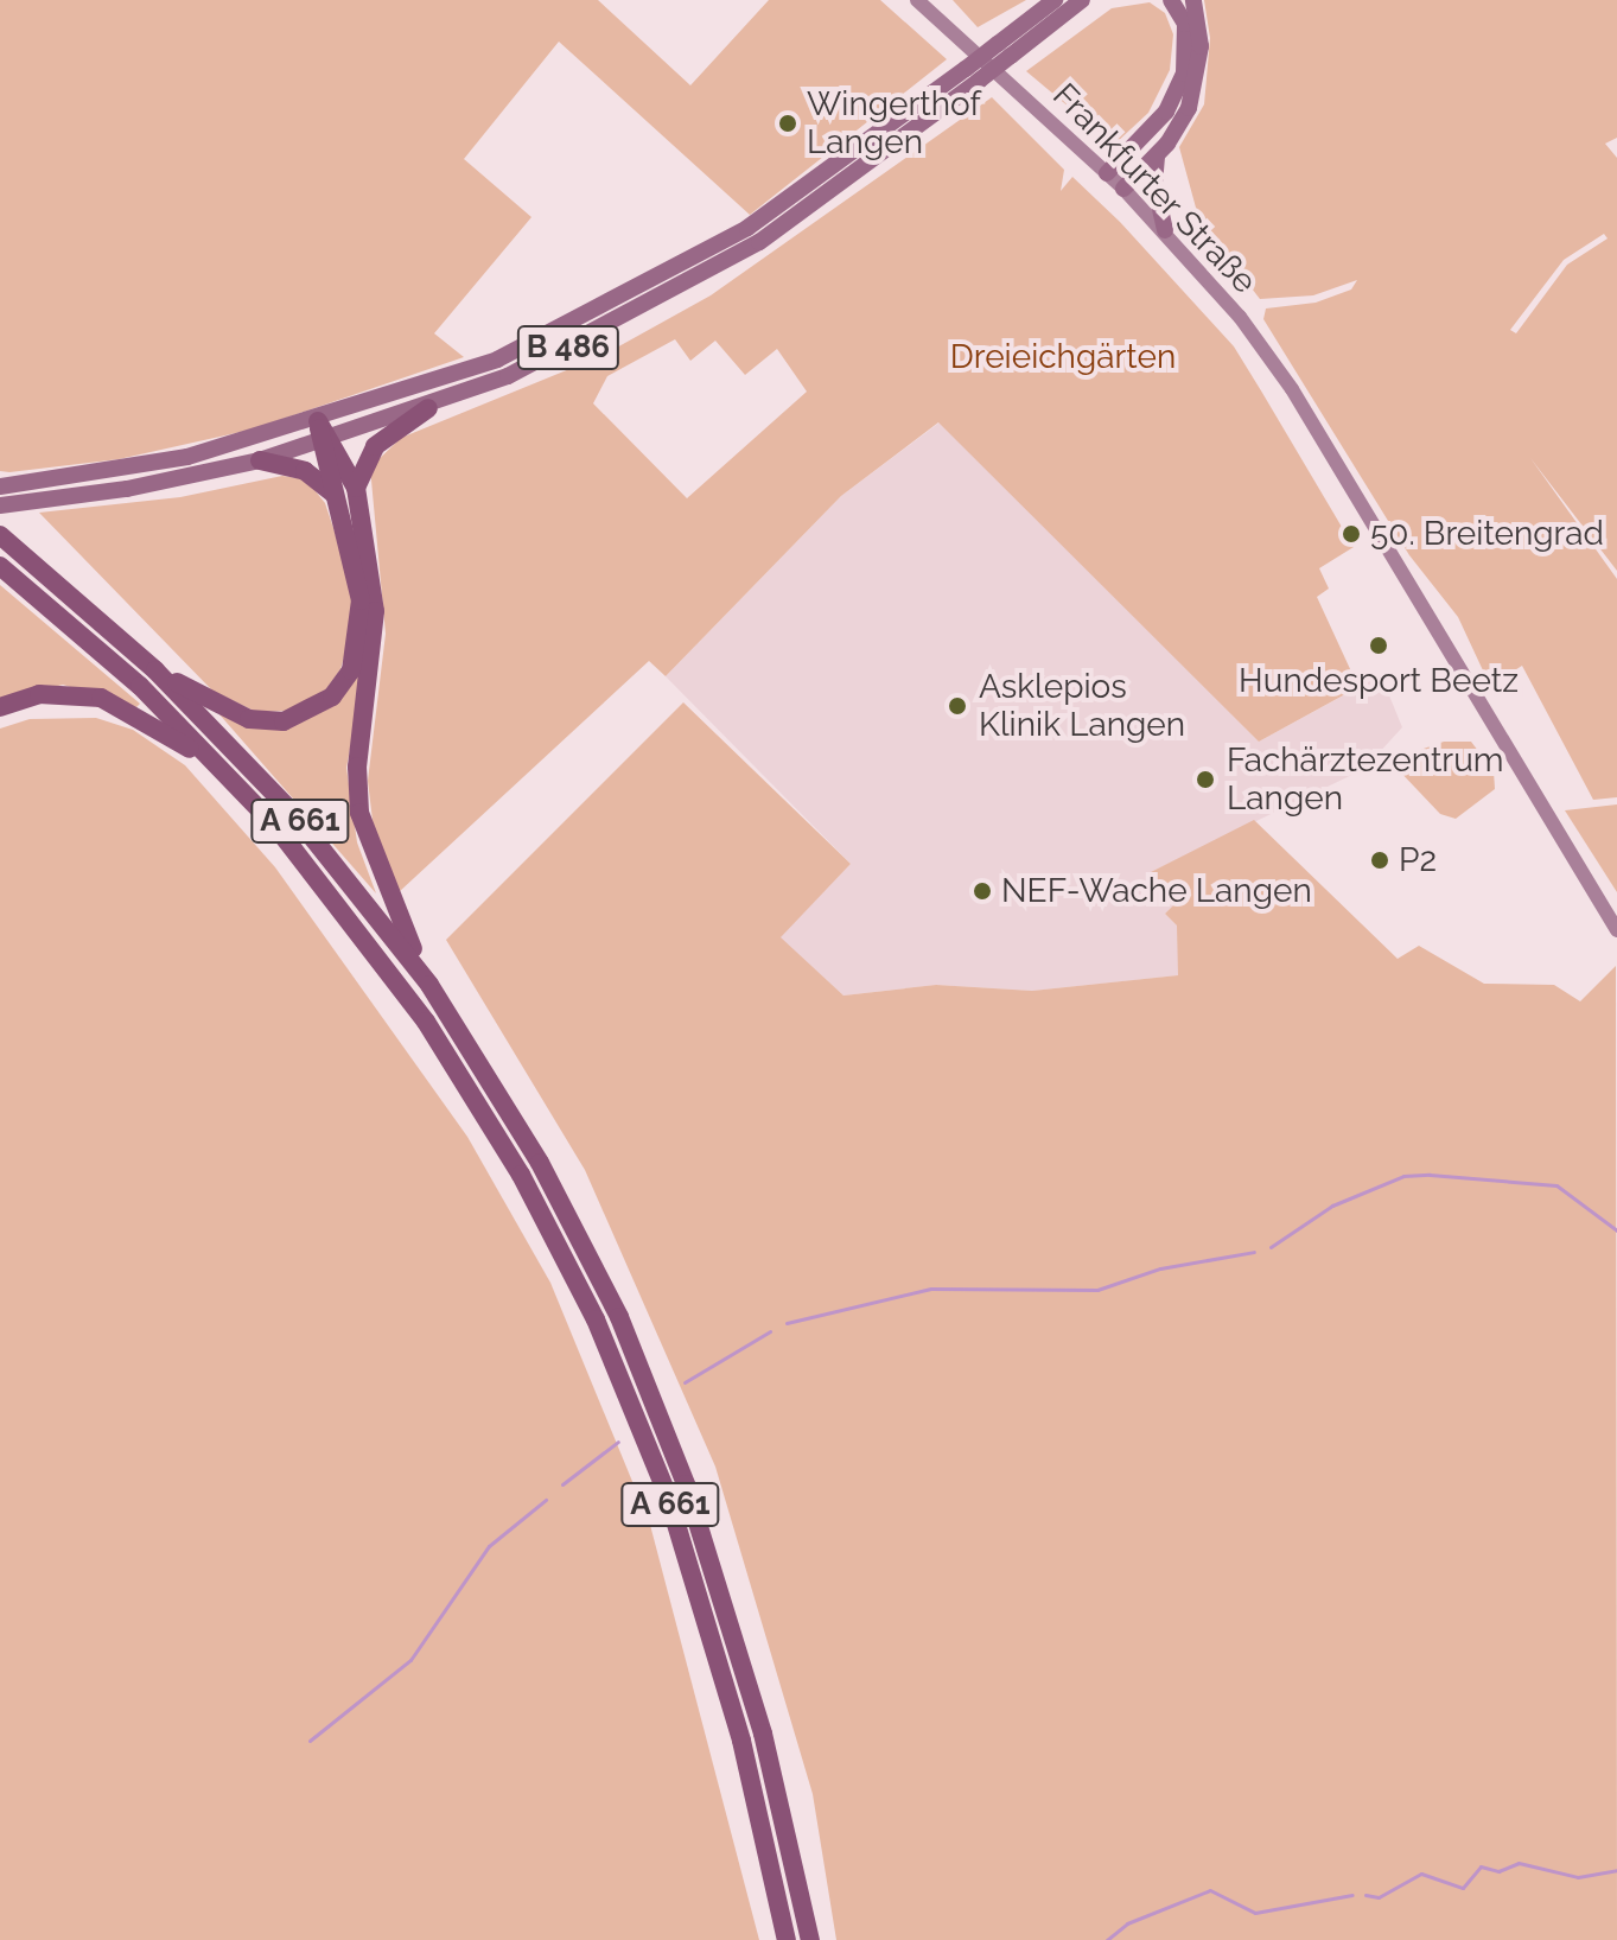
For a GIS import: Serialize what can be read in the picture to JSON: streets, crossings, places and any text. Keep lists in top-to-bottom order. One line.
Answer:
{"streets":{"highway":["A 661"],"main road":["Frankfurter Straße","B 486"]},"parks":["Dreieichgärten"],"places":["Wingerthof Langen","50. Breitengrad","Hundesport Beetz","Asklepios Klinik Langen","Fachärztezentrum Langen","P2","NEF-Wache Langen"]}
